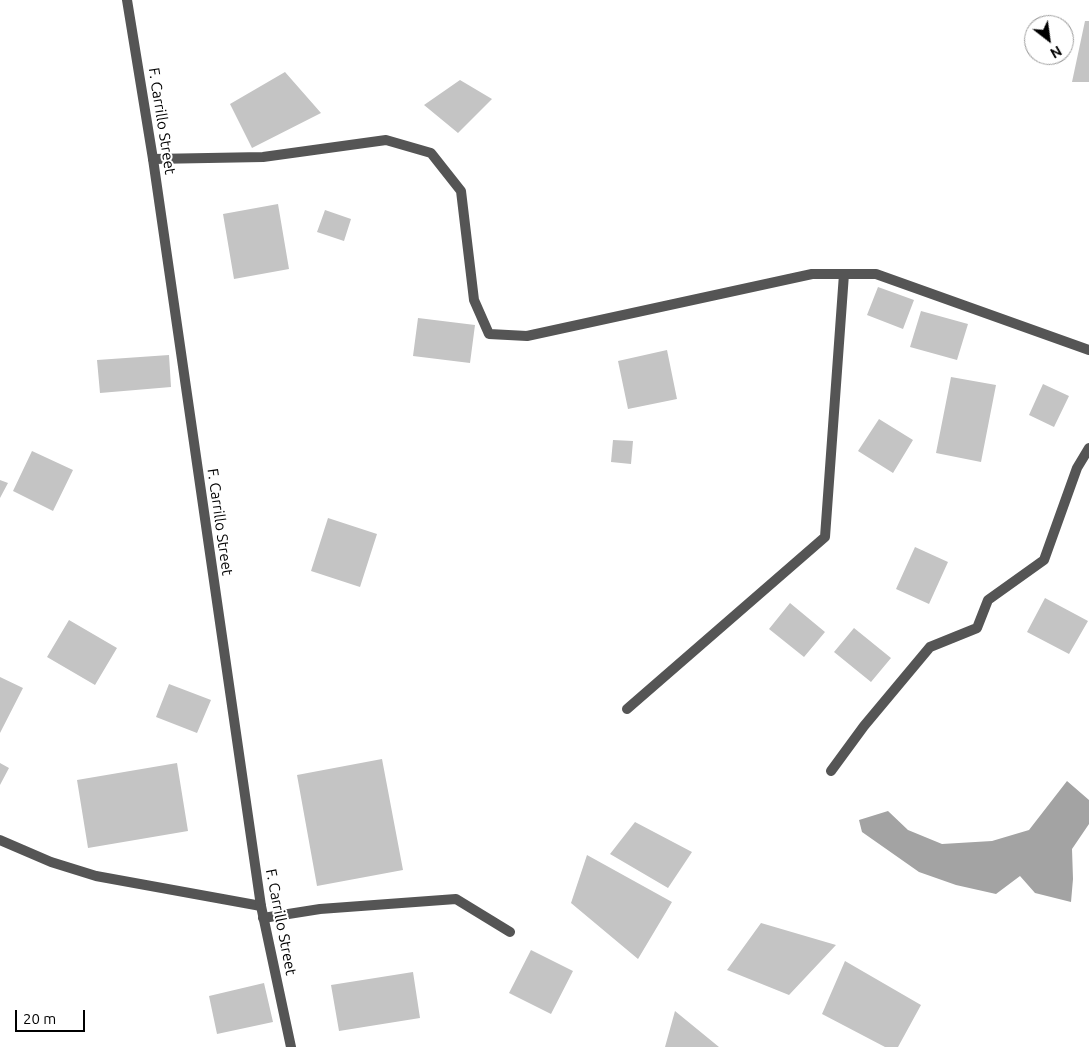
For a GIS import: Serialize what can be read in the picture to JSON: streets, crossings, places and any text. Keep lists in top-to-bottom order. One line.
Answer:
{"streets":{"street":["F. Carrillo Street"]},"scale_bar":"20 m","north":"bottom right"}
